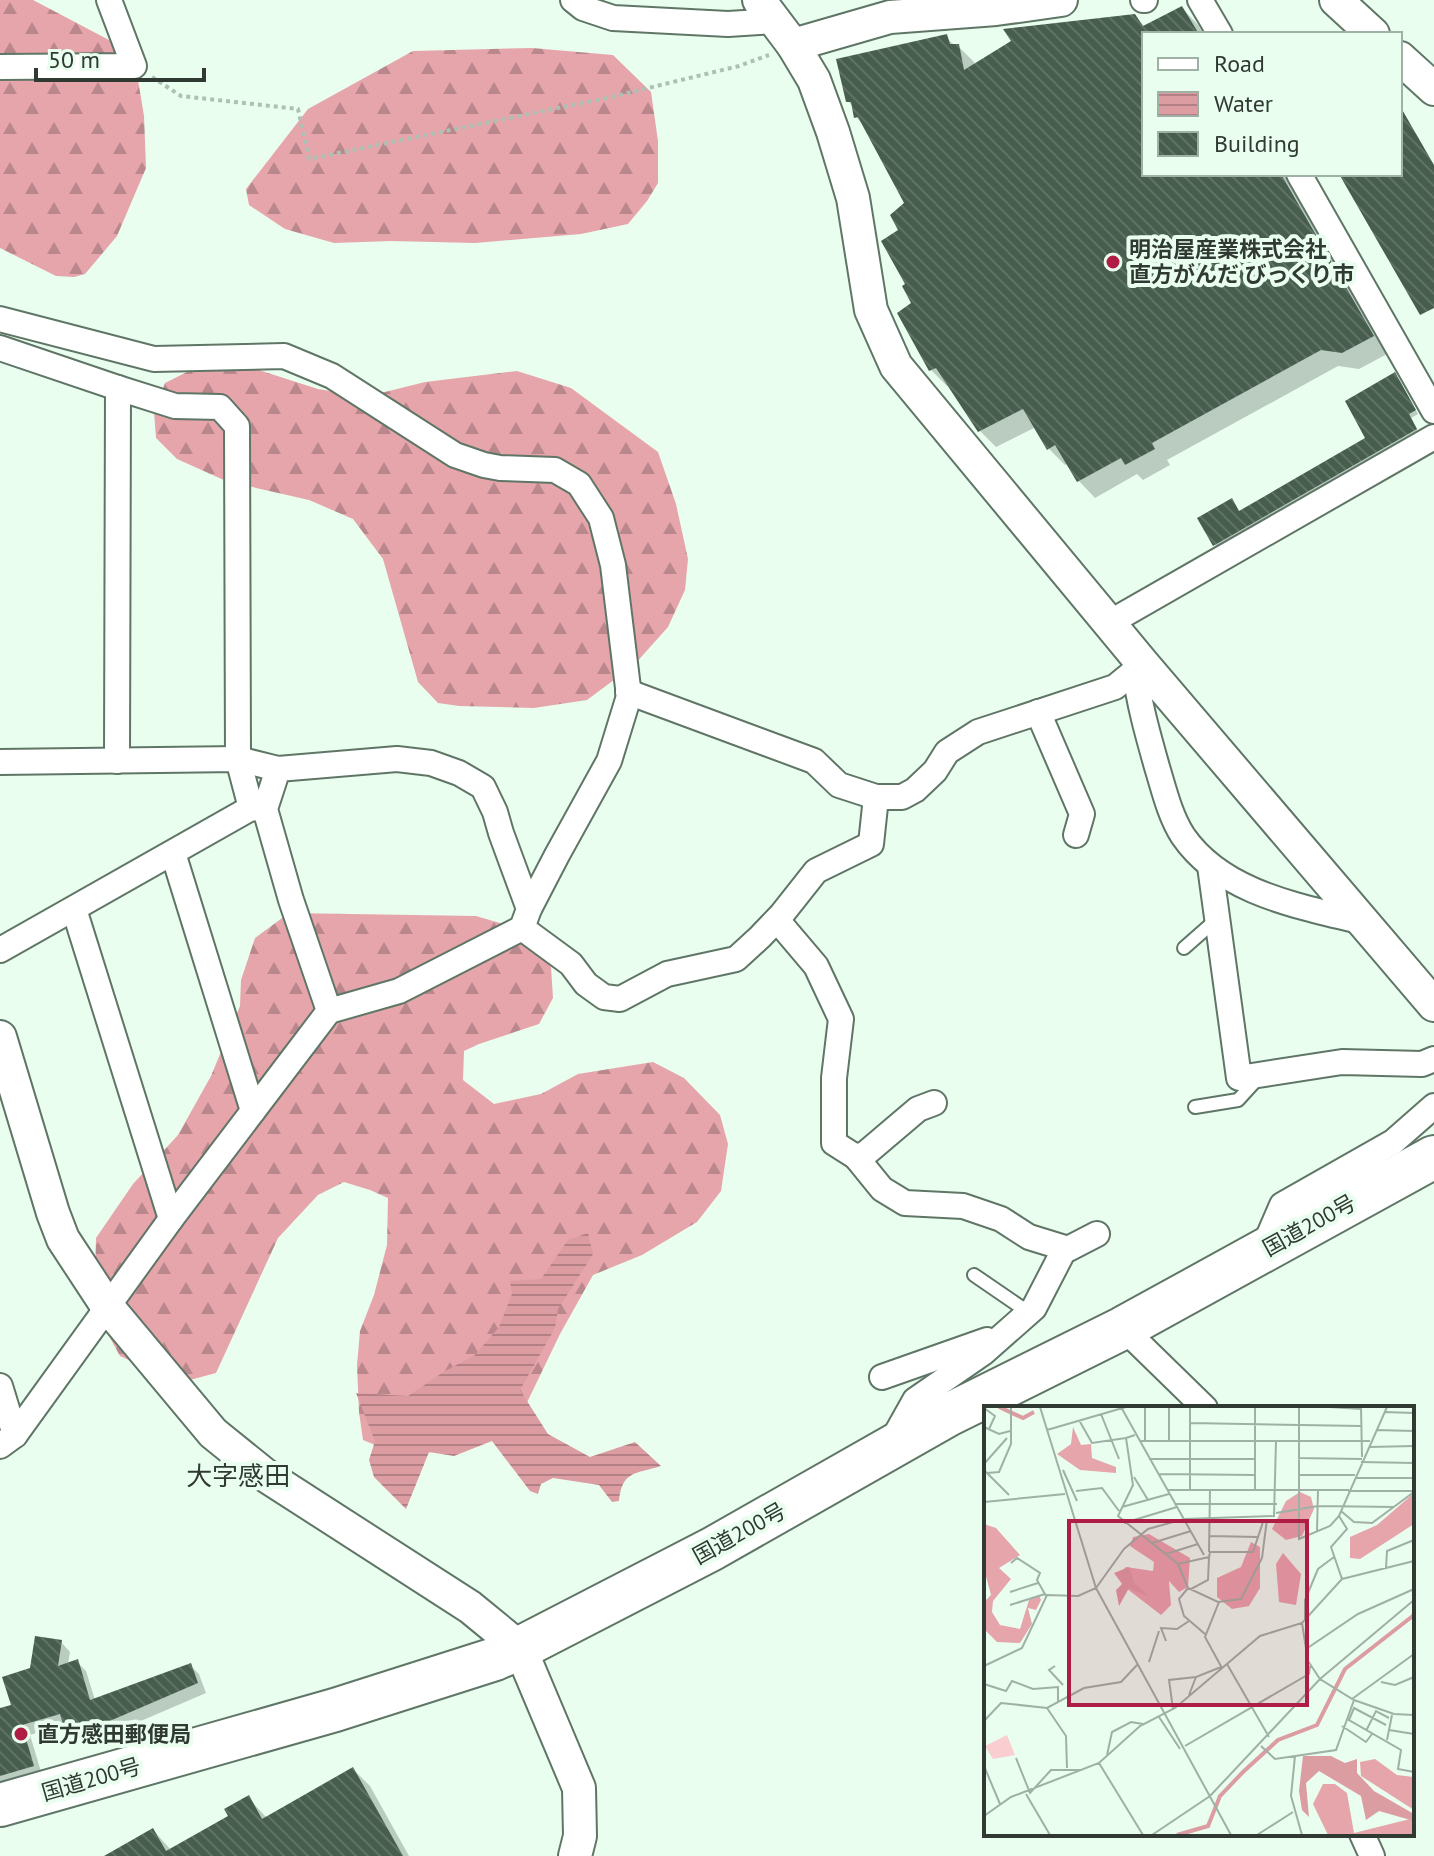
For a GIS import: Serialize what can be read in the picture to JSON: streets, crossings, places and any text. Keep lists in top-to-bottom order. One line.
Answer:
{"streets":{"highway":["国道200号"]},"districts":["大字感田"],"places":["明治屋産業株式会社 直方がんだ びっくり市","直方感田郵便局"],"legend":["Road","Water","Building"],"scale_bar":"50 m"}
